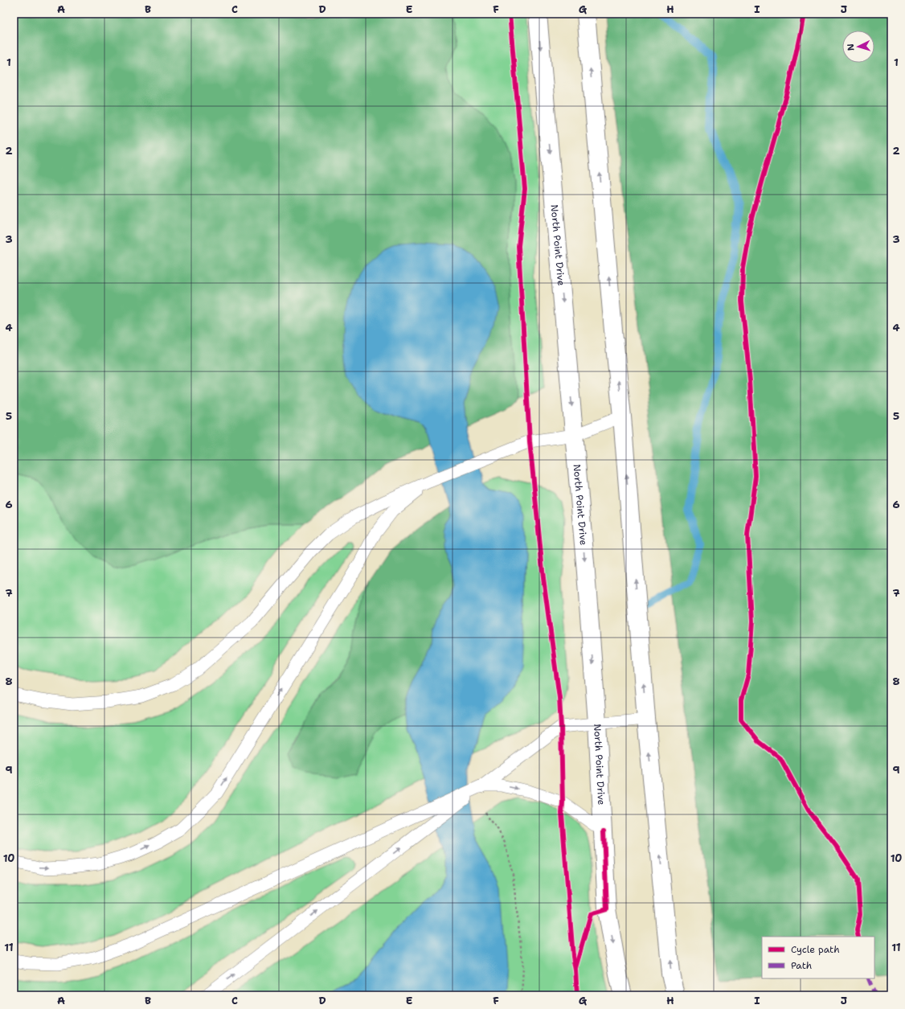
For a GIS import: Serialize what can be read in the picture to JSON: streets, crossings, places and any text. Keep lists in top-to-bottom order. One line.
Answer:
{"streets":{"street":["North Point Drive"]},"legend":["Cycle path","Path"],"north":"left","grid":{"columns":["A","B","C","D","E","F","G","H","I","J"],"rows":["1","2","3","4","5","6","7","8","9","10","11"]}}
